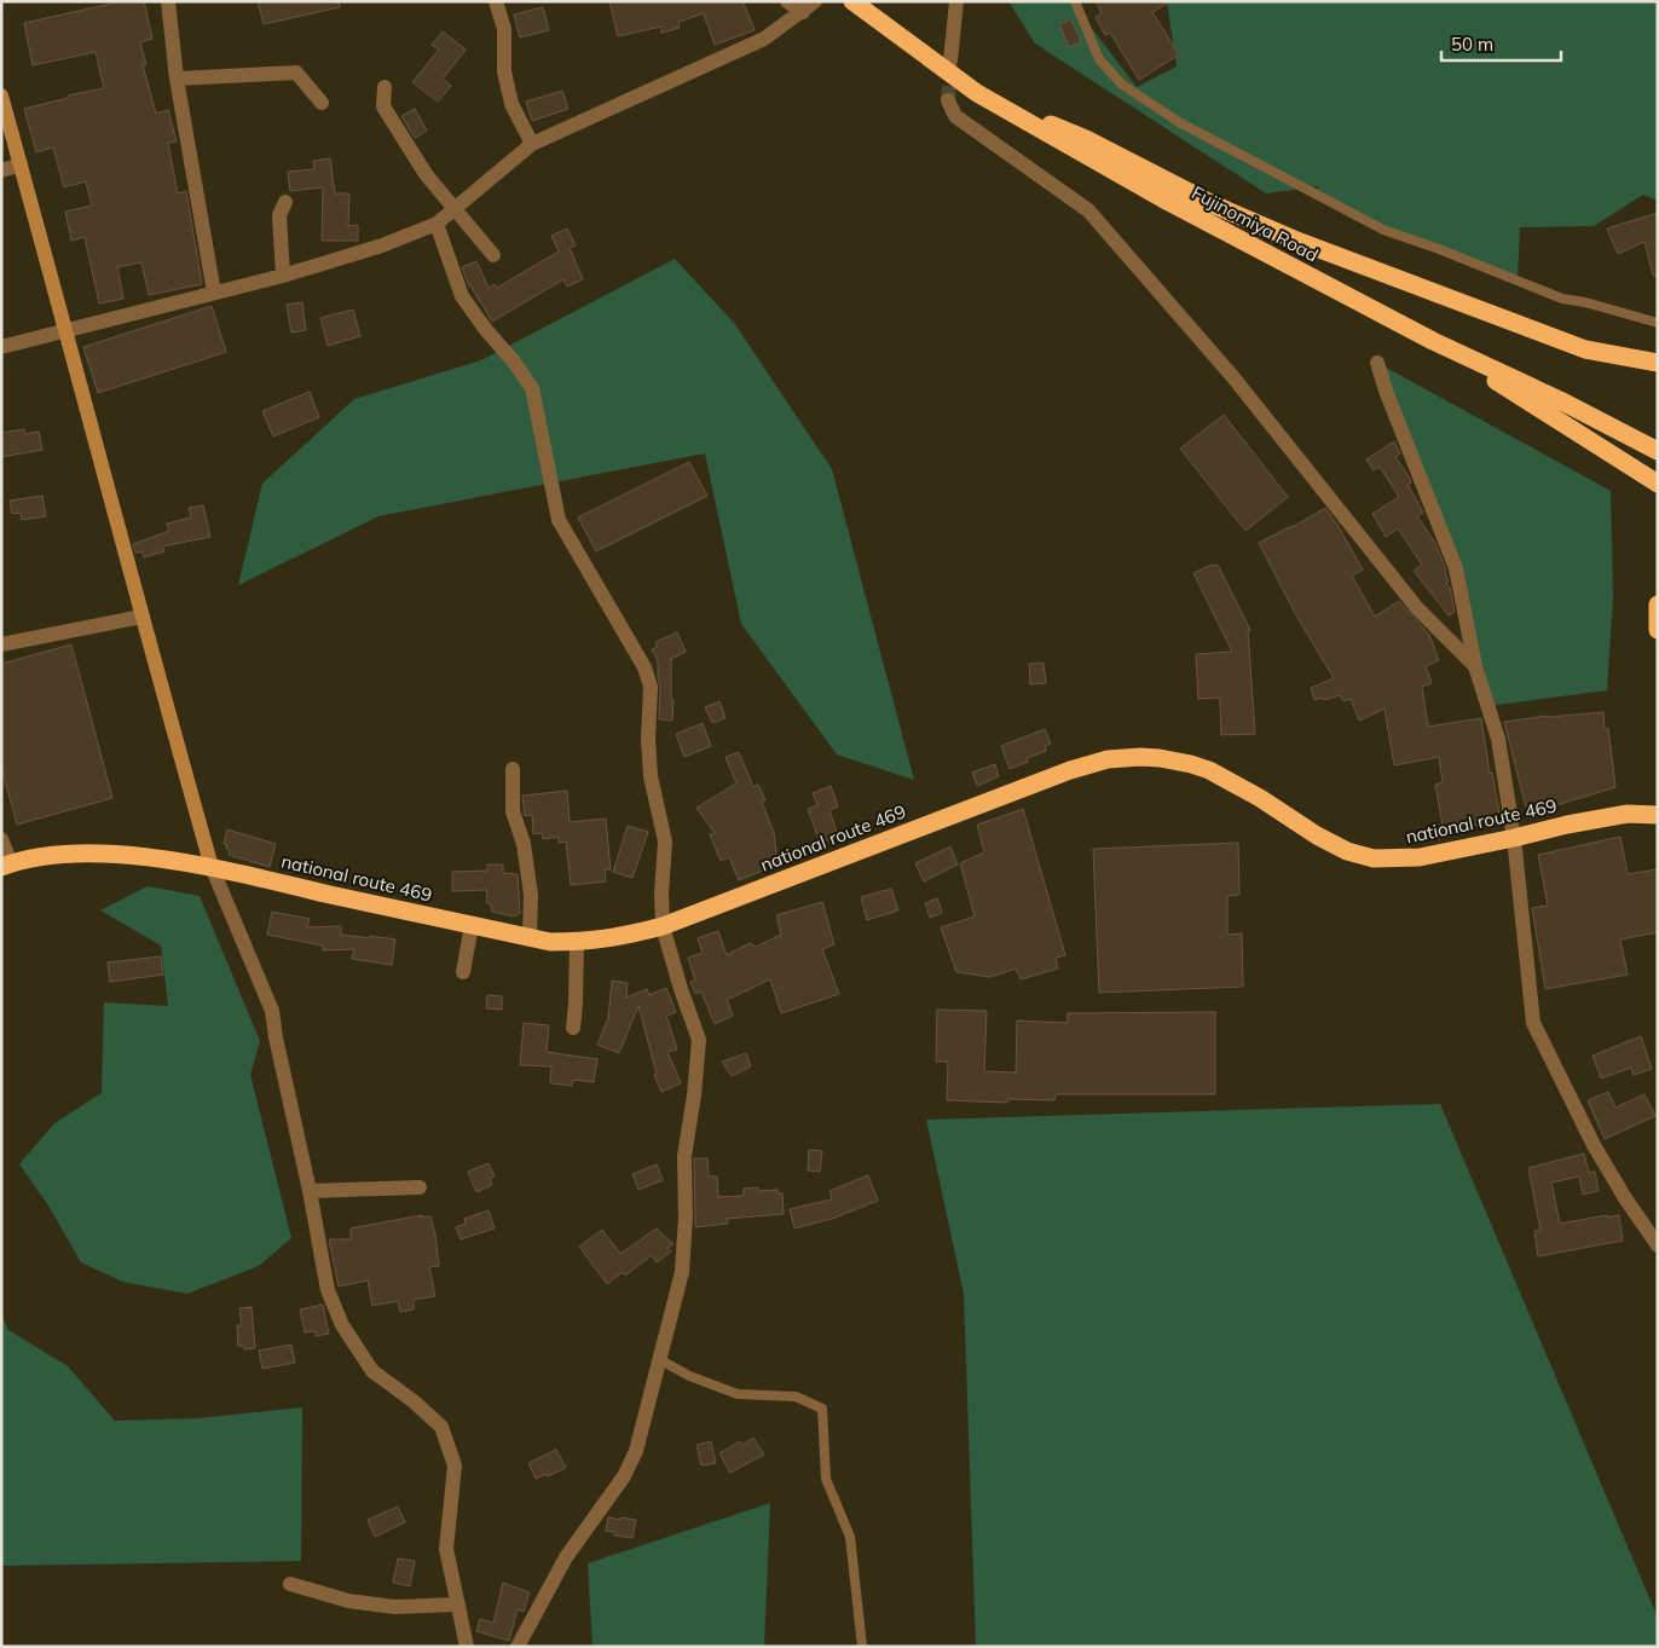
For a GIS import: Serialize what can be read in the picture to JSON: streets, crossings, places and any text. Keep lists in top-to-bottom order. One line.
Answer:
{"streets":{"highway":["Fujinomiya Road","national route 469"]},"scale_bar":"50 m"}
